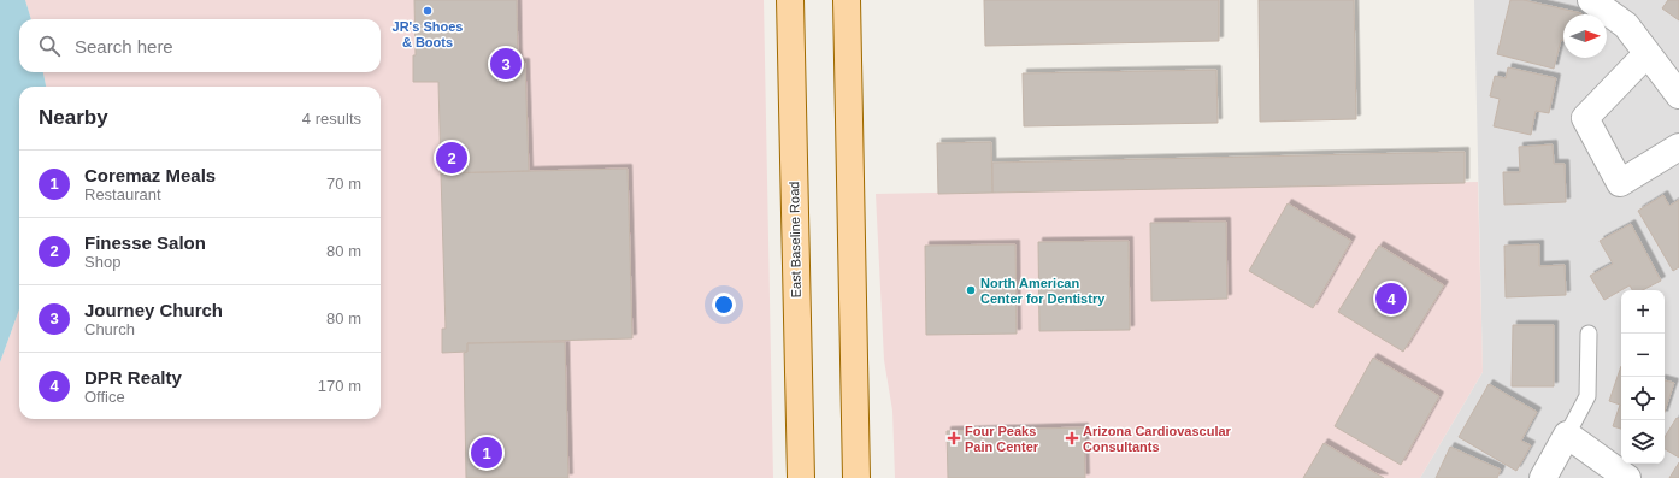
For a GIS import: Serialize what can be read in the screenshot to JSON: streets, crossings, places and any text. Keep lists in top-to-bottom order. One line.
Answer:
{"streets":{"main road":["East Baseline Road"]},"places":{"other":["JR's Shoes & Boots","North American Center for Dentistry"],"health":["Four Peaks Pain Center","Arizona Cardiovascular Consultants"]},"north":"right","page":{"search":"Search here","pins":["3","2","4","1"],"heading":["Nearby","4 results"],"list":[{"mark":"1","name":"Coremaz Meals","note":"Restaurant","value":"70 m"},{"mark":"2","name":"Finesse Salon","note":"Shop","value":"80 m"},{"mark":"3","name":"Journey Church","note":"Church","value":"80 m"},{"mark":"4","name":"DPR Realty","note":"Office","value":"170 m"}],"map_buttons":["+","−"]}}
